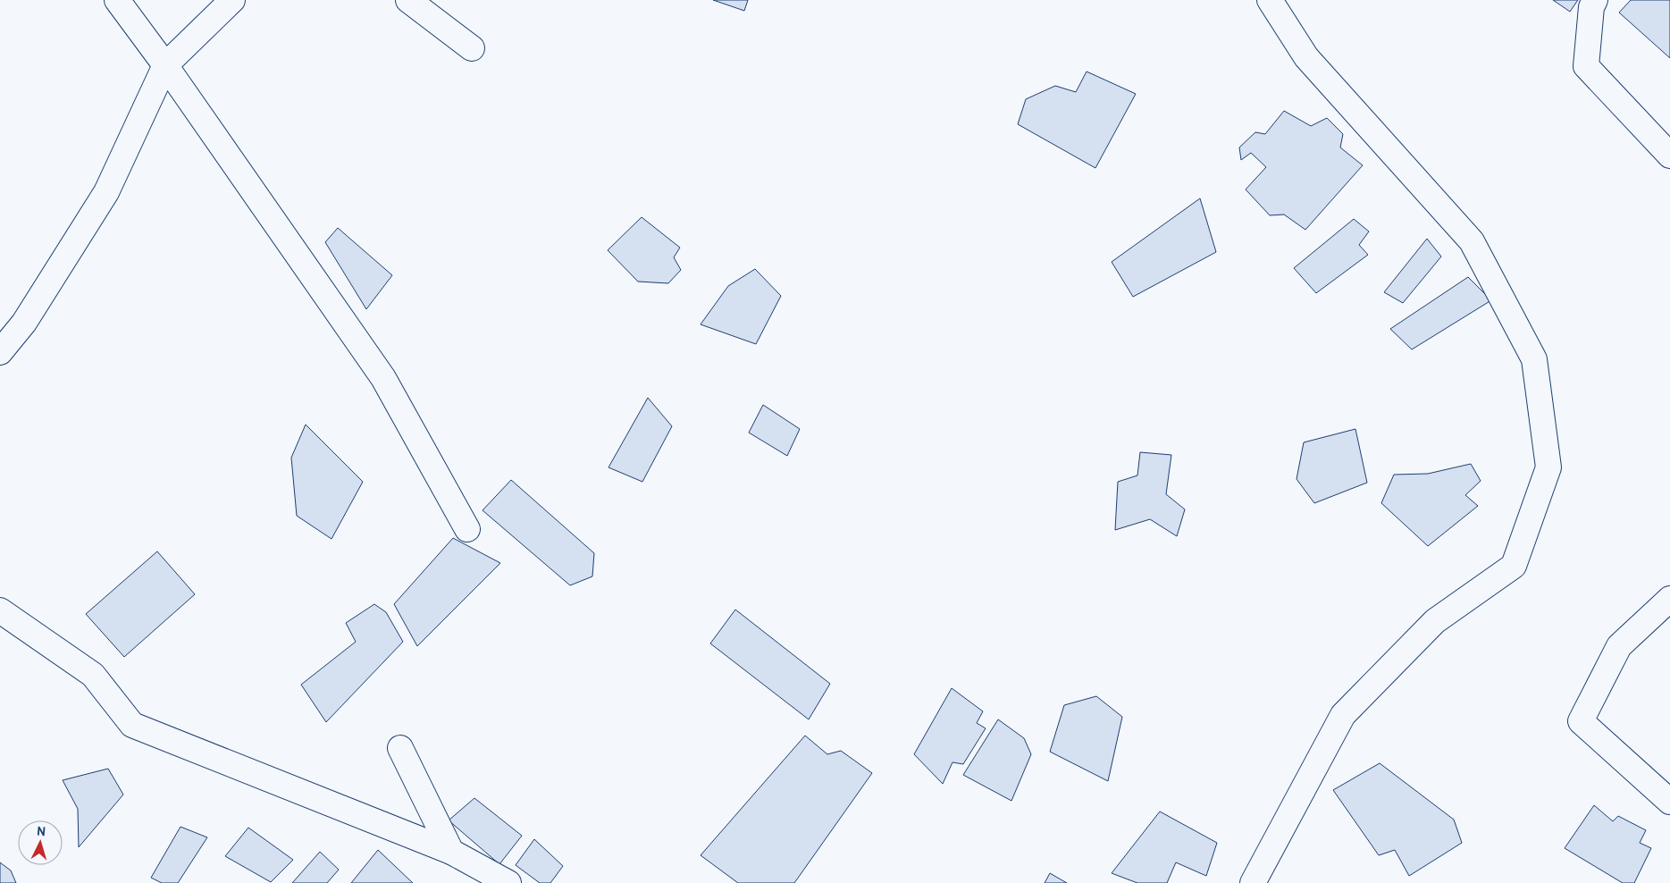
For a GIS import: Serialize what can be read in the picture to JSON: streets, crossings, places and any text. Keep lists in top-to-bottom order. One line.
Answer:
{"north":"top"}
